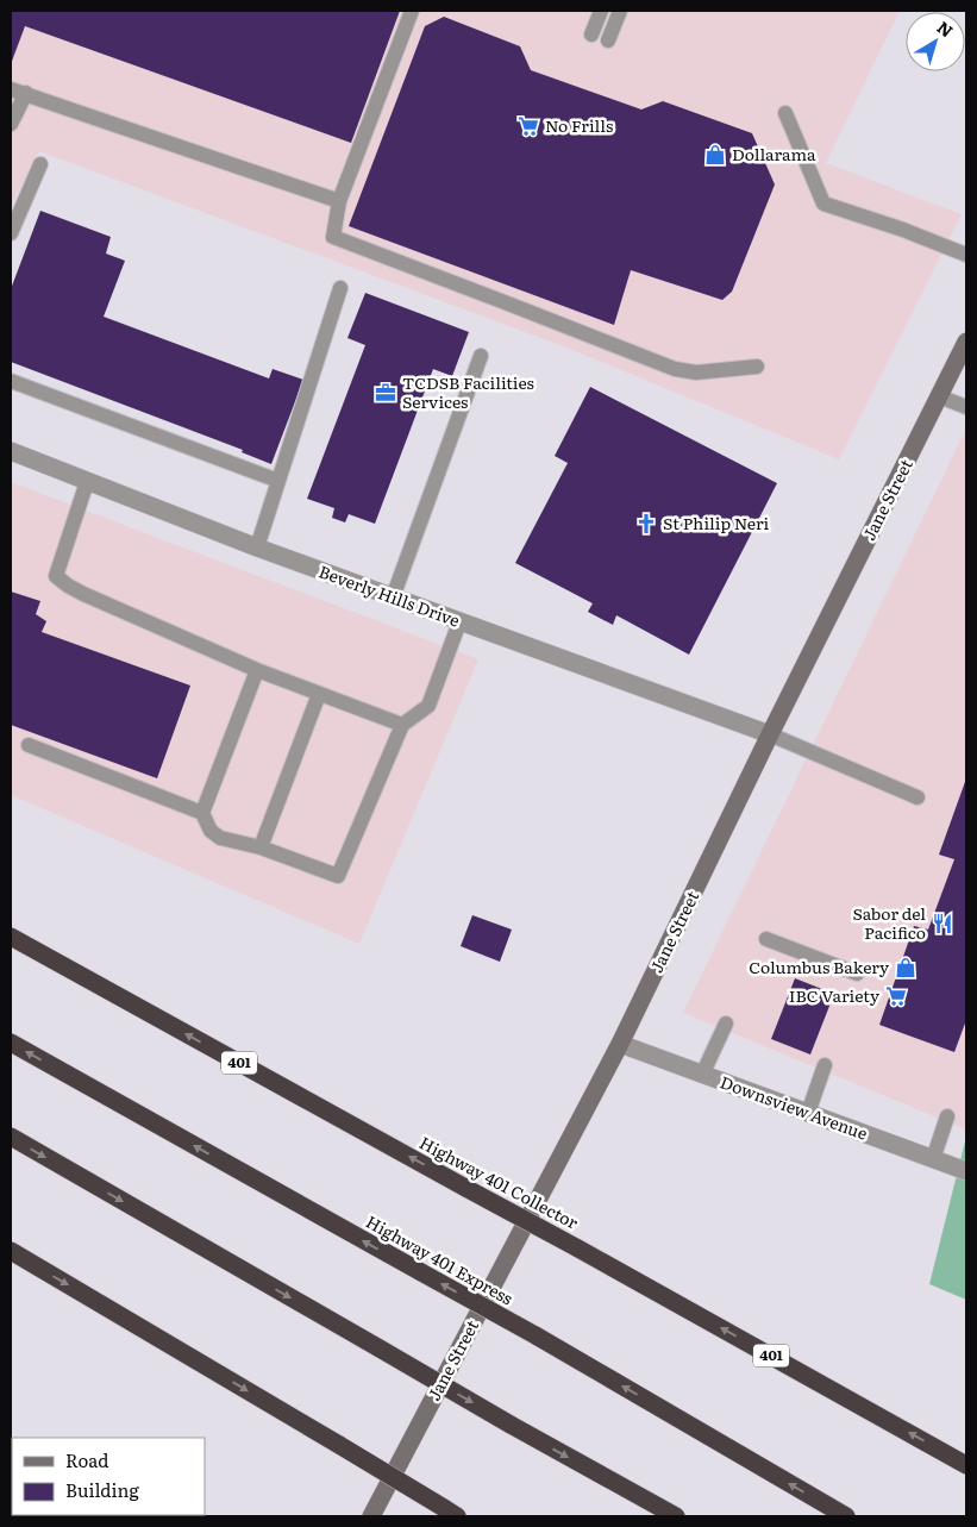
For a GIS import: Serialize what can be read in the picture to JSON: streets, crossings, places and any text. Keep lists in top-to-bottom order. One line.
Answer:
{"streets":{"highway":["401","Highway 401 Collector","Highway 401 Express"],"main road":["Jane Street"],"street":["Beverly Hills Drive","Downsview Avenue"]},"crossings":[["Jane Street","Beverly Hills Drive"],["Jane Street","Downsview Avenue"]],"one_way":["Highway 401 Collector"],"places":{"supermarket":["No Frills","IBC Variety"],"shop":["Dollarama","Columbus Bakery"],"office":["TCDSB Facilities Services"],"church":["St Philip Neri"],"restaurant":["Sabor del Pacifico"]},"legend":["Road","Building"],"north":"top right"}
